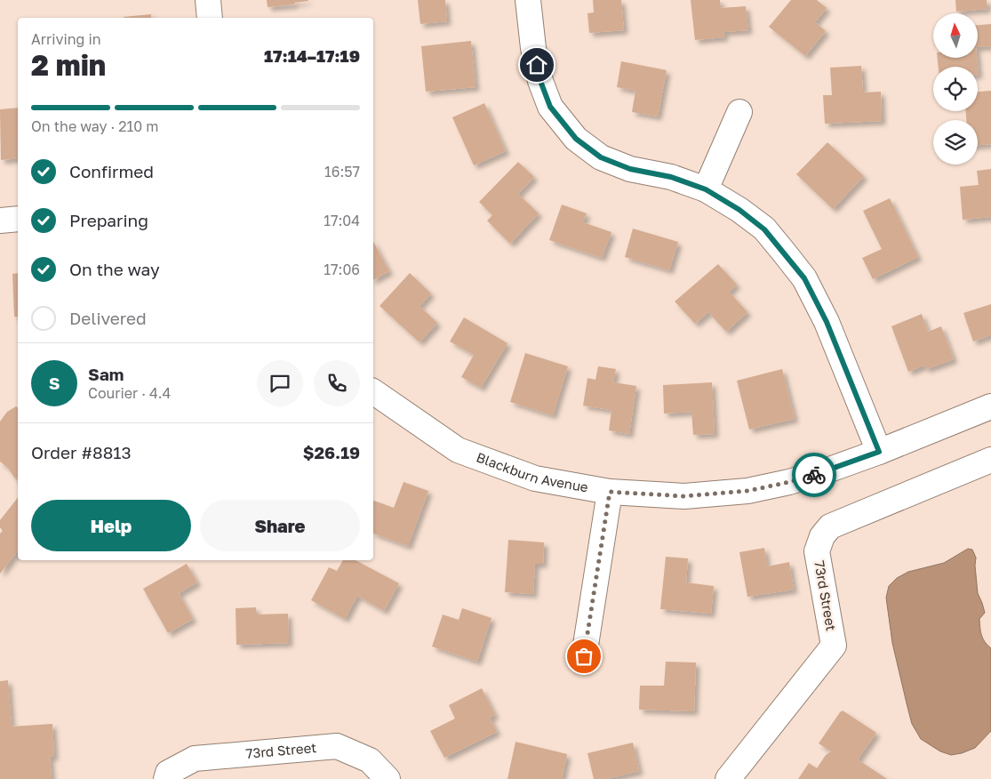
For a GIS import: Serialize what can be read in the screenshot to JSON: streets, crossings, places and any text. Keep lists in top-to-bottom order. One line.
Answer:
{"streets":{"street":["Blackburn Avenue","73rd Street"]},"north":"top","page":{"heading":["2 min","Arriving in","17:14–17:19"],"panel":["Sam","Courier · 4.4","Order #8813","$26.19"],"bar":"On the way · 210 m","list":[["Confirmed","16:57"],["Preparing","17:04"],["On the way","17:06"],"Delivered"],"round":"S","buttons":["Help","Share"]}}
